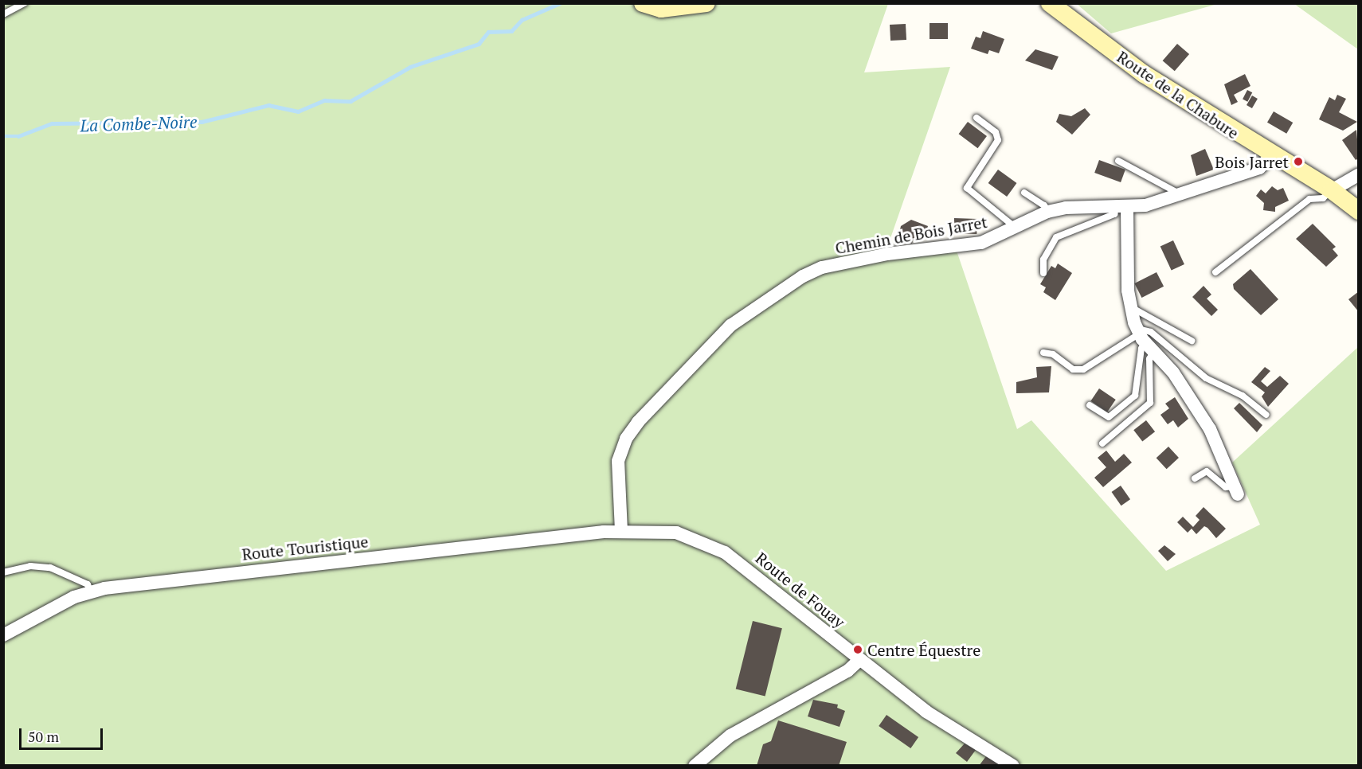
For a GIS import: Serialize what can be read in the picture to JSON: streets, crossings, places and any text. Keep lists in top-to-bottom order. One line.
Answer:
{"streets":{"main road":["Route de la Chabure"],"street":["Chemin de Bois Jarret","Route Touristique","Route de Fouay"]},"crossings":[["Route de la Chabure","Chemin de Bois Jarret"],["Chemin de Bois Jarret","Route Touristique"],["Chemin de Bois Jarret","Route de Fouay"],["Route Touristique","Route de Fouay"]],"water":["La Combe-Noire"],"places":["Bois Jarret","Centre Équestre"],"scale_bar":"50 m"}
